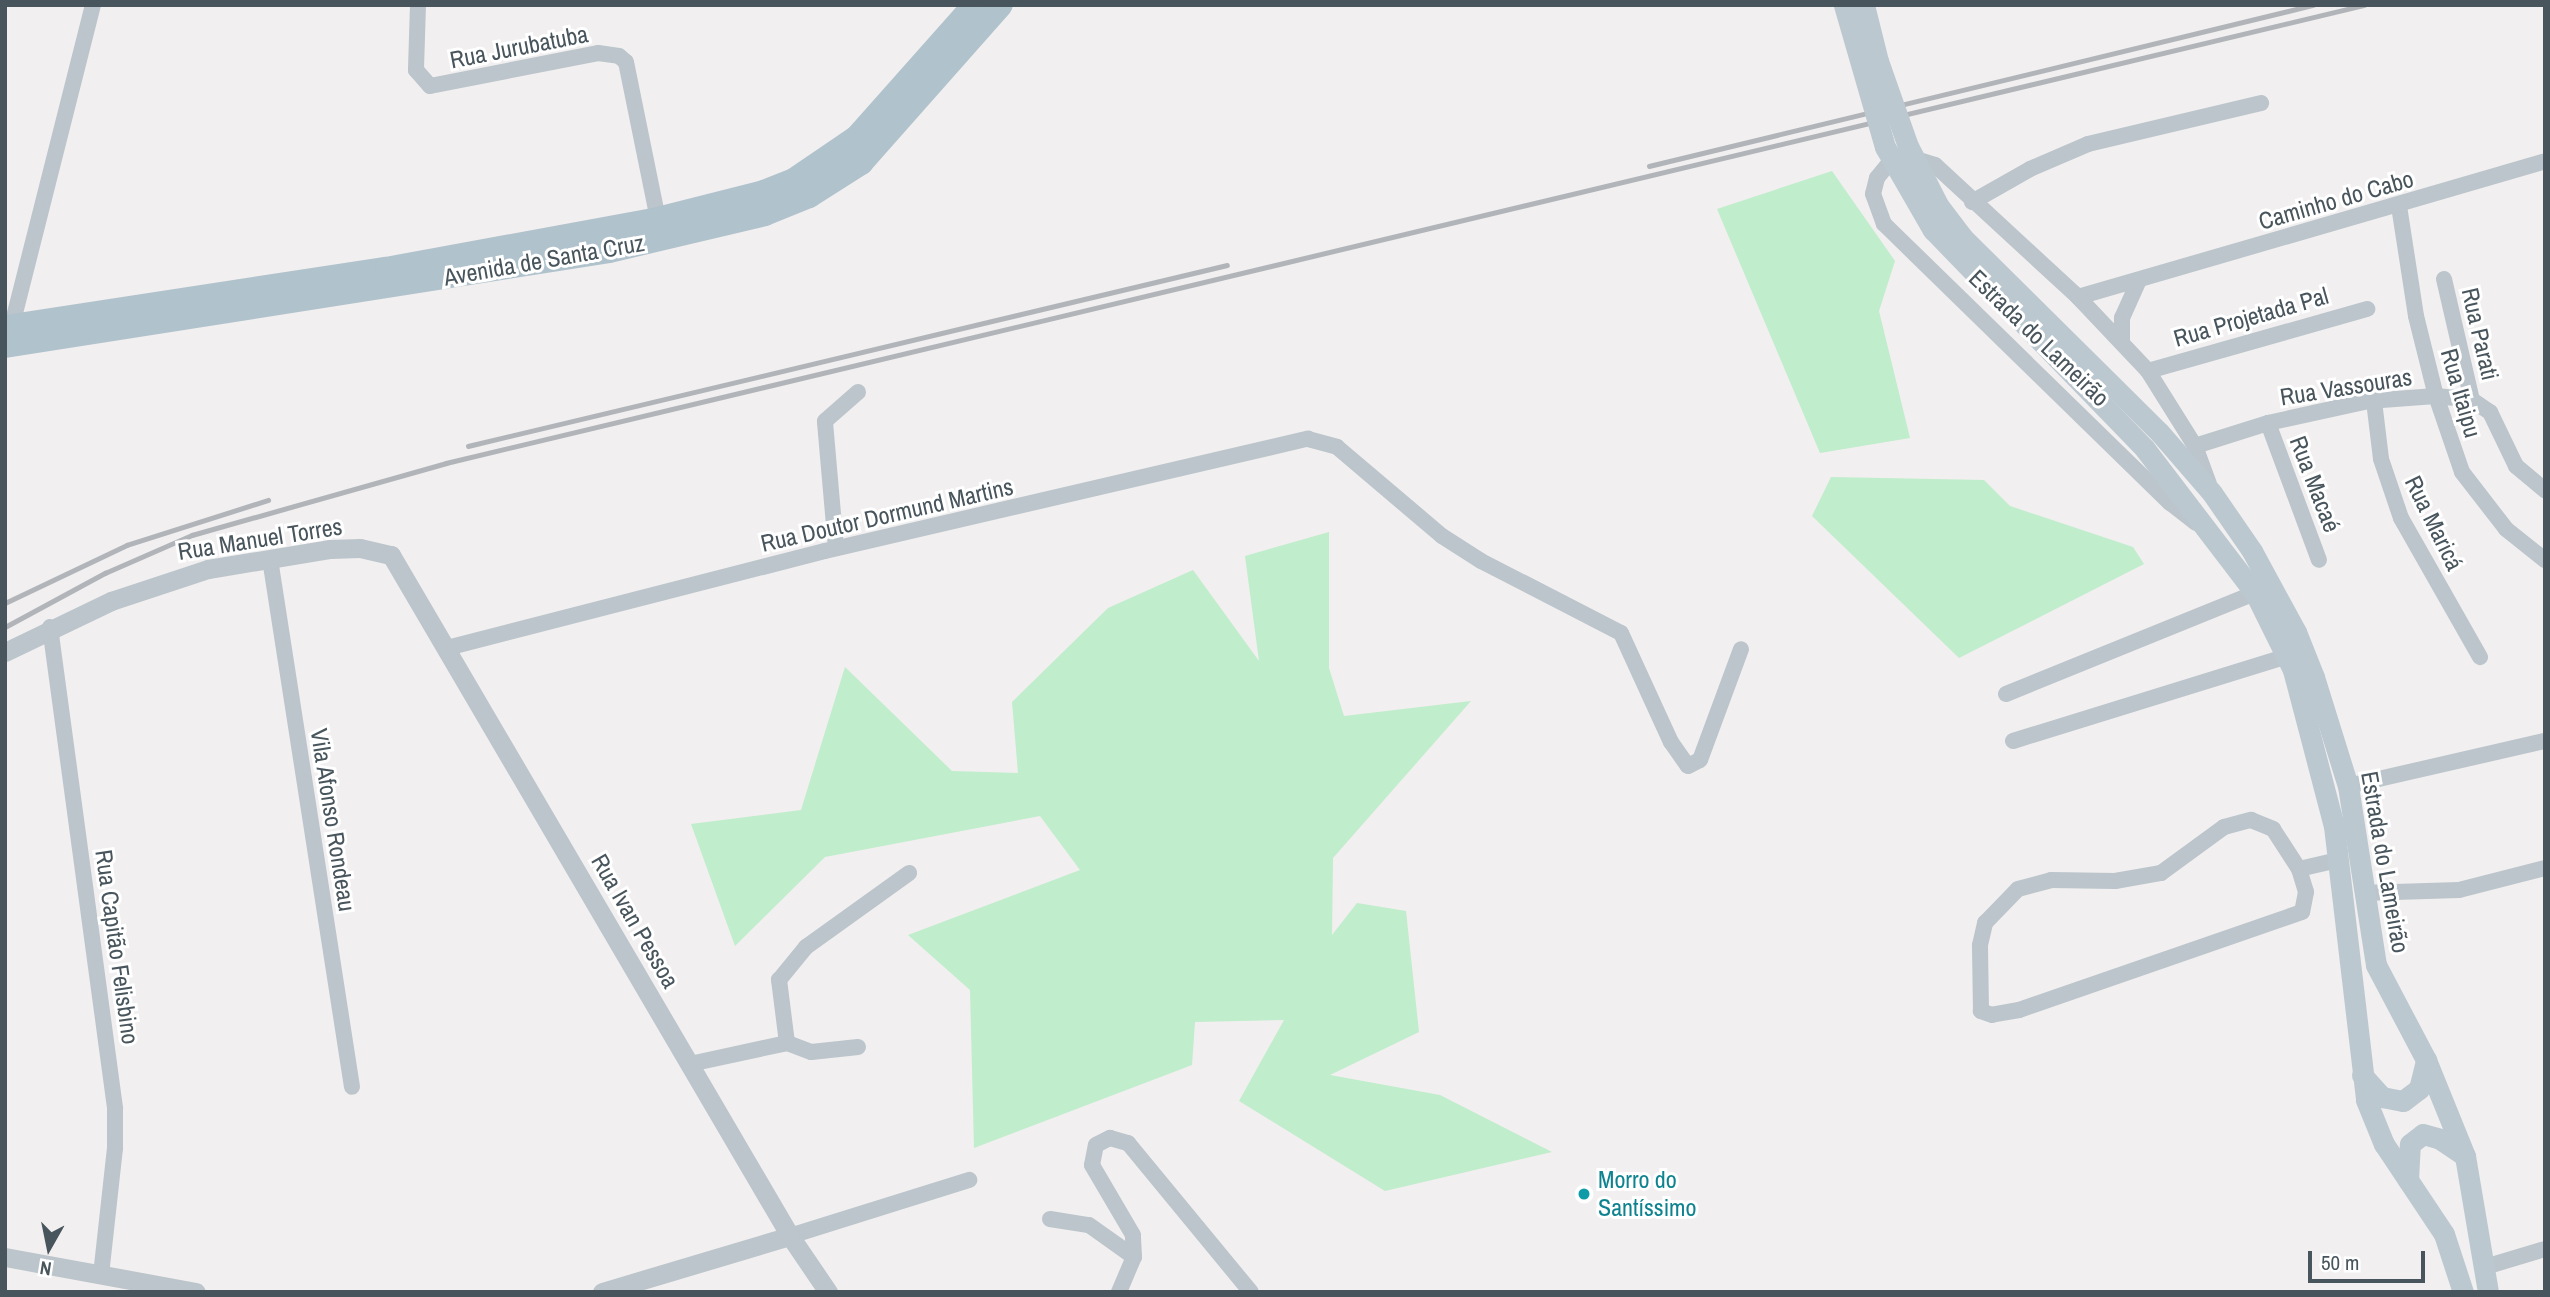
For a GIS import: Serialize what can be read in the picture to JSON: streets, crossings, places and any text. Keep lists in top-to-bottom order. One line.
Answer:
{"streets":{"main road":["Avenida de Santa Cruz","Estrada do Lameirão"],"street":["Rua Jurubatuba","Caminho do Cabo","Rua Projetada Pal","Rua Parati","Rua Vassouras","Rua Itaipu","Rua Macaé","Rua Doutor Dormund Martins","Rua Maricá","Rua Manuel Torres","Vila Afonso Rondeau","Rua Ivan Pessoa","Rua Capitão Felisbino"]},"crossings":[["Rua Jurubatuba","Avenida de Santa Cruz"],["Caminho do Cabo","Estrada do Lameirão"],["Caminho do Cabo","Rua Itaipu"],["Rua Projetada Pal","Estrada do Lameirão"],["Rua Parati","Rua Vassouras"],["Estrada do Lameirão","Rua Vassouras"],["Rua Vassouras","Rua Itaipu"],["Rua Vassouras","Rua Macaé"],["Rua Vassouras","Rua Maricá"],["Rua Doutor Dormund Martins","Rua Ivan Pessoa"],["Rua Manuel Torres","Vila Afonso Rondeau"],["Rua Manuel Torres","Rua Ivan Pessoa"],["Rua Manuel Torres","Rua Capitão Felisbino"]],"places":["Morro do Santíssimo"],"scale_bar":"50 m","north":"bottom"}
